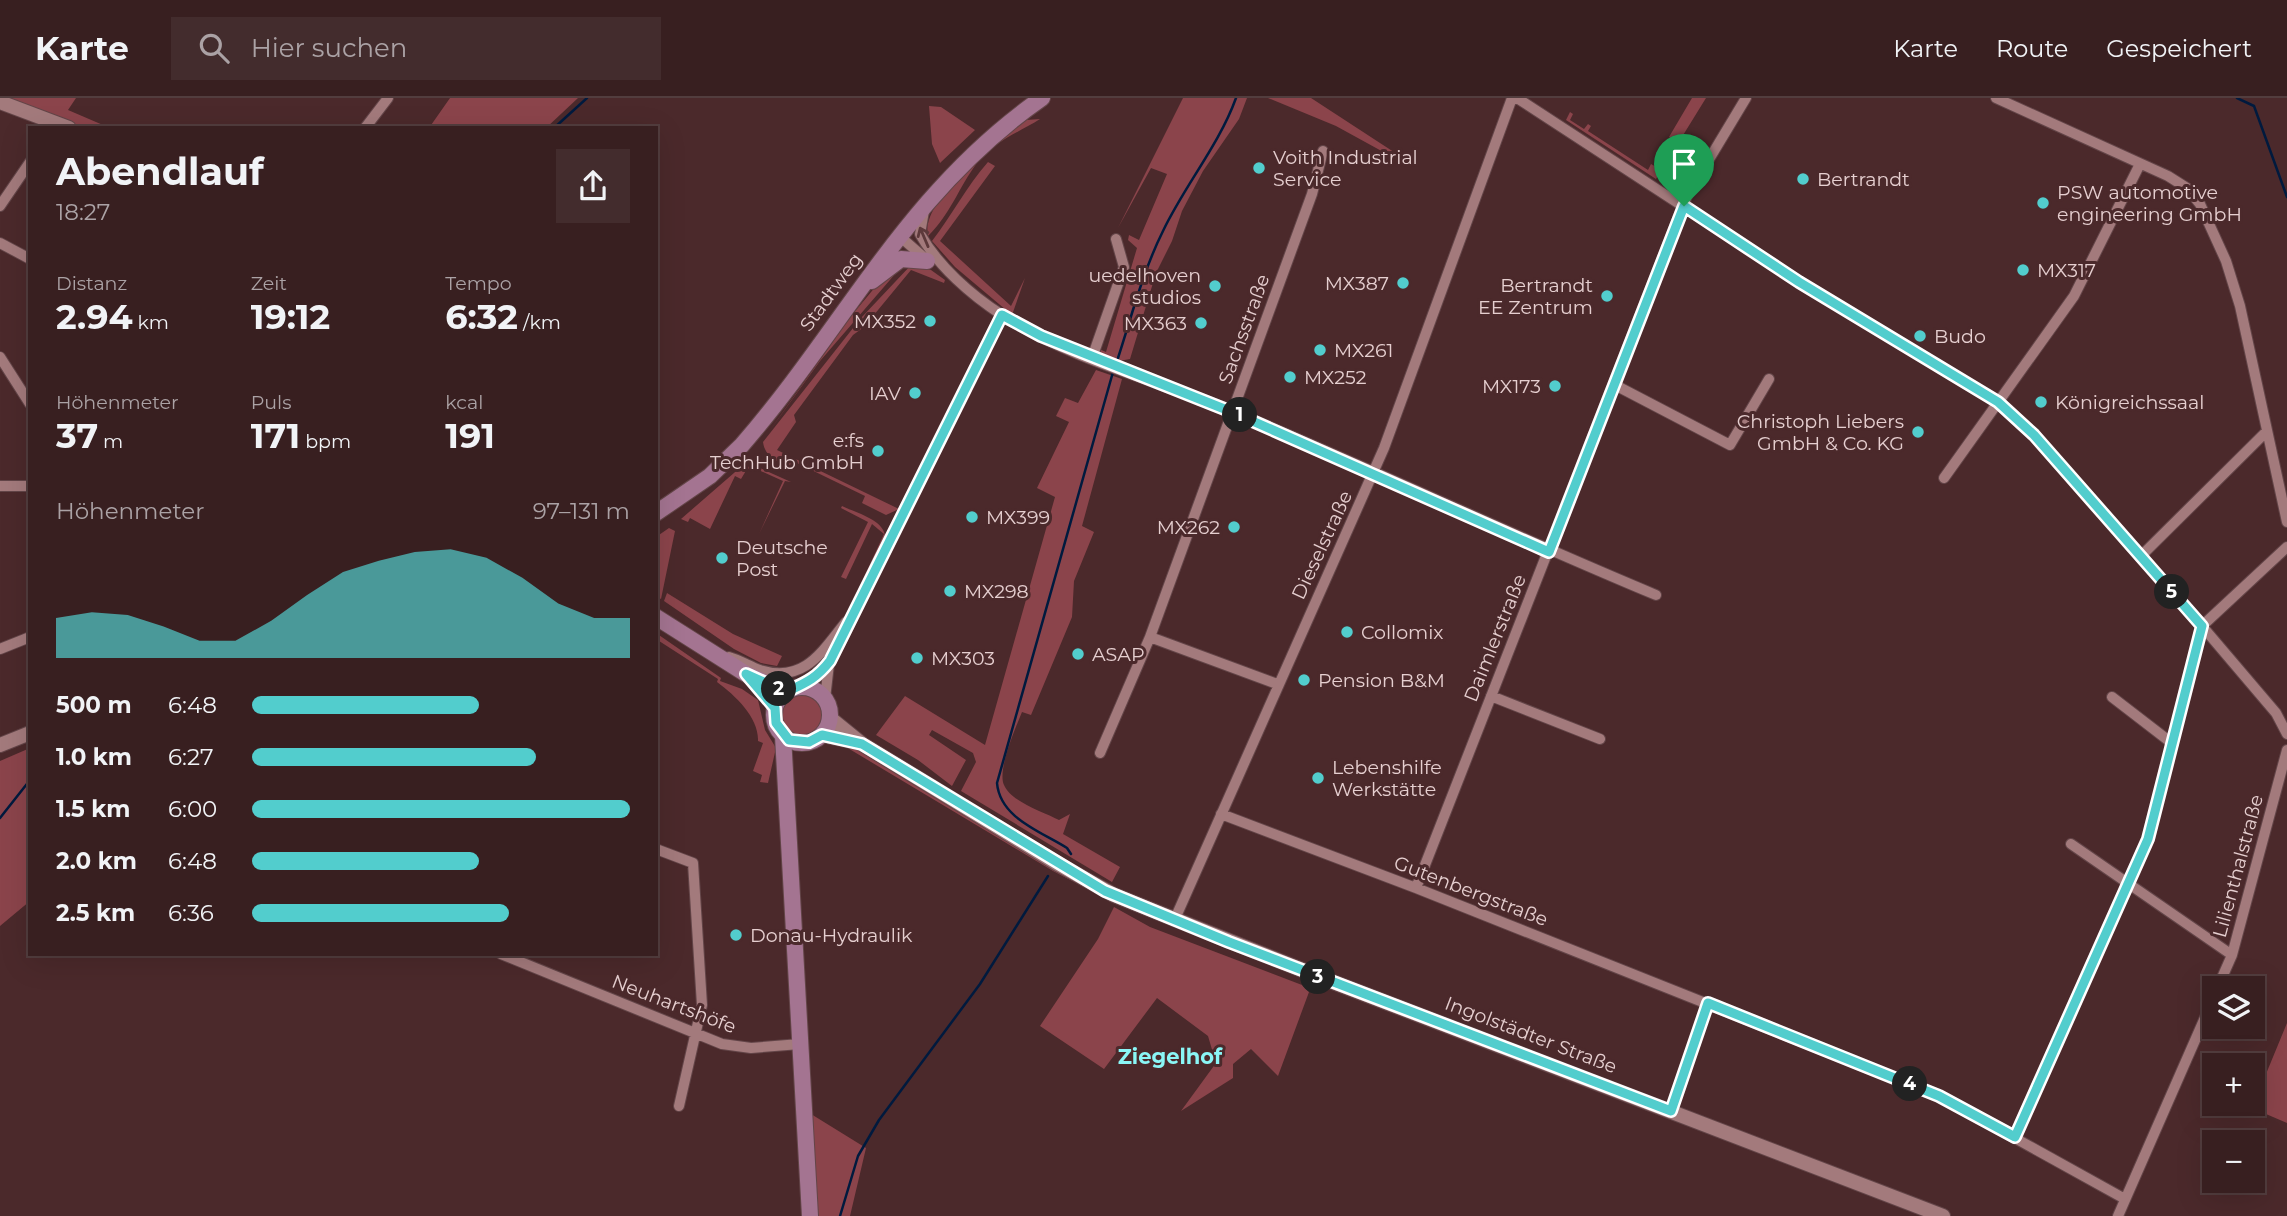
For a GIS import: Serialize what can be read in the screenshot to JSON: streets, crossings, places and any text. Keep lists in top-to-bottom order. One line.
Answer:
{"streets":{"main road":["Stadtweg"],"street":["Sachsstraße","Dieselstraße","Daimlerstraße","Lilienthalstraße","Gutenbergstraße","Neuhartshöfe","Ingolstädter Straße"]},"crossings":[["Dieselstraße","Gutenbergstraße"],["Dieselstraße","Ingolstädter Straße"],["Daimlerstraße","Gutenbergstraße"]],"districts":["Ziegelhof"],"places":["Voith Industrial Service","Bertrandt","PSW automotive engineering GmbH","MX317","MX387","uedelhoven studios","Bertrandt EE Zentrum","MX352","MX363","Budo","MX261","MX252","MX173","IAV","Königreichssaal","Christoph Liebers GmbH & Co. KG","e:fs TechHub GmbH","MX399","MX262","Deutsche Post","MX298","Collomix","ASAP","MX303","Pension B&M","Lebenshilfe Werkstätte","Donau-Hydraulik"],"page":{"header":"Karte","search":"Hier suchen","nav":["Karte","Route","Gespeichert"],"heading":["Abendlauf","18:27"],"stats":[["Distanz","2.94 km"],["Zeit","19:12"],["Tempo","6:32 /km"],["Höhenmeter","37 m"],["Puls","171 bpm"],["kcal","191"]],"pins":["1","5","2","3","4"],"chart":["Höhenmeter","97–131 m"],"list":[{"name":"500 m","note":"6:48"},{"name":"1.0 km","note":"6:27"},{"name":"1.5 km","note":"6:00"},{"name":"2.0 km","note":"6:48"},{"name":"2.5 km","note":"6:36"}],"map_buttons":["+","−"]}}
